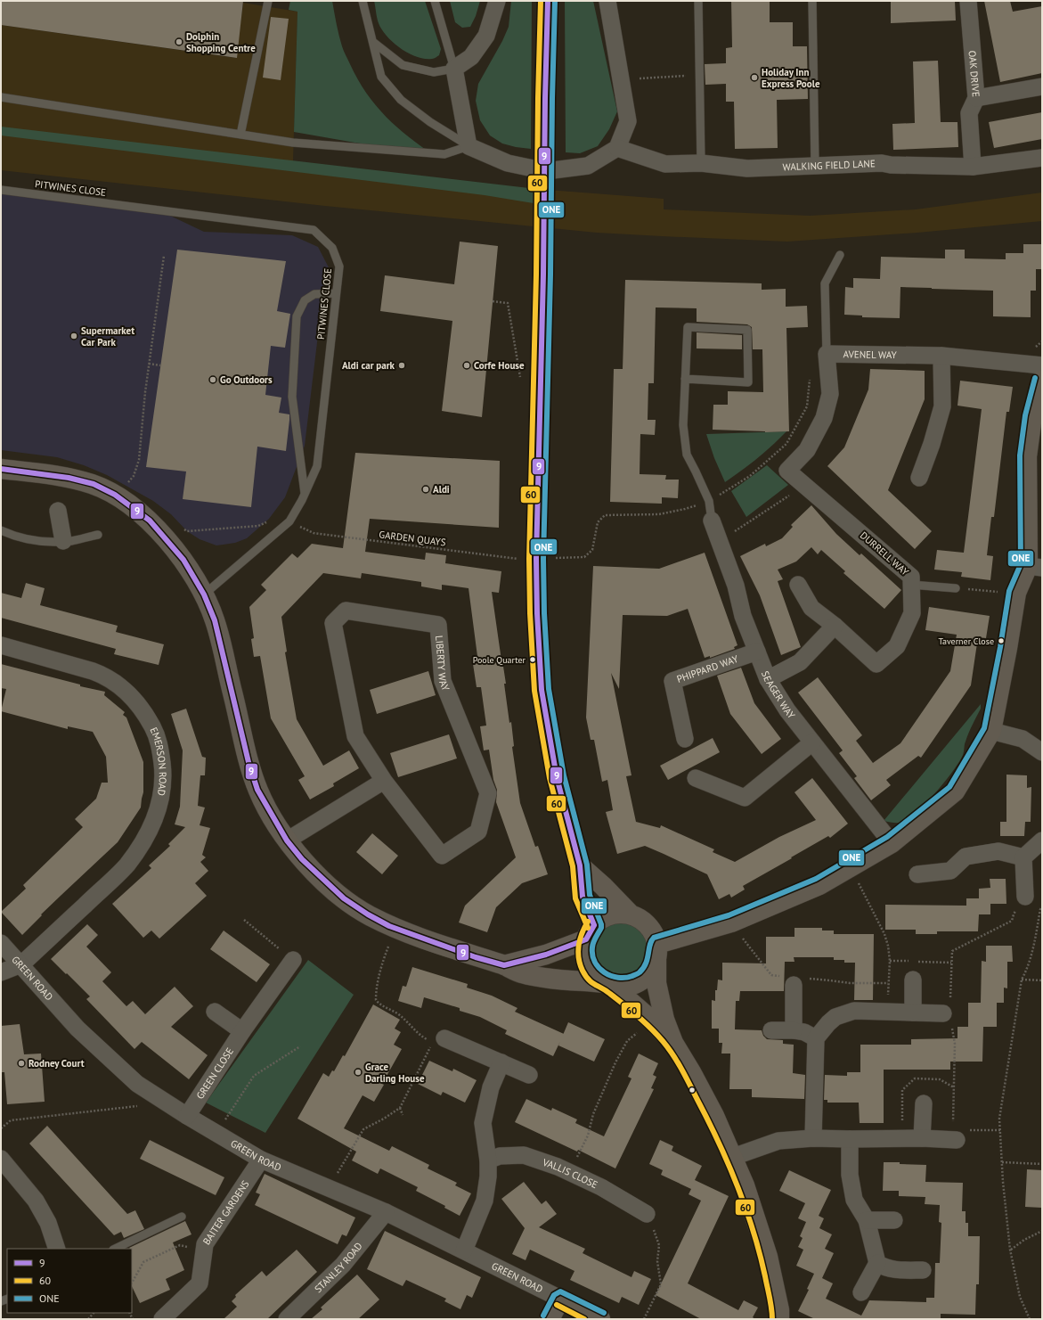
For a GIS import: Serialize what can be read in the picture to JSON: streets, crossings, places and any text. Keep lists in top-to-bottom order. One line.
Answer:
{"streets":{"street":["OAK DRIVE","WALKING FIELD LANE","AVENEL WAY","DURRELL WAY","LIBERTY WAY","PHIPPARD WAY","SEAGER WAY","EMERSON ROAD","GREEN ROAD","GREEN CLOSE","VALLIS CLOSE","BAITER GARDENS","STANLEY ROAD"],"lane":["PITWINES CLOSE"],"path":["GARDEN QUAYS"]},"crossings":[["OAK DRIVE","WALKING FIELD LANE"],["PITWINES CLOSE","GARDEN QUAYS"],["AVENEL WAY","DURRELL WAY"],["PHIPPARD WAY","SEAGER WAY"],["EMERSON ROAD","GREEN ROAD"],["GREEN ROAD","GREEN CLOSE"],["GREEN ROAD","BAITER GARDENS"],["GREEN ROAD","STANLEY ROAD"]],"places":["Dolphin Shopping Centre","Holiday Inn Express Poole","Supermarket Car Park","Aldi car park","Corfe House","Go Outdoors","Aldi","Taverner Close","Poole Quarter","Rodney Court","Grace Darling House"],"lines":["transit line 9","transit line 60","transit line ONE"],"legend":["9","60","ONE"]}
